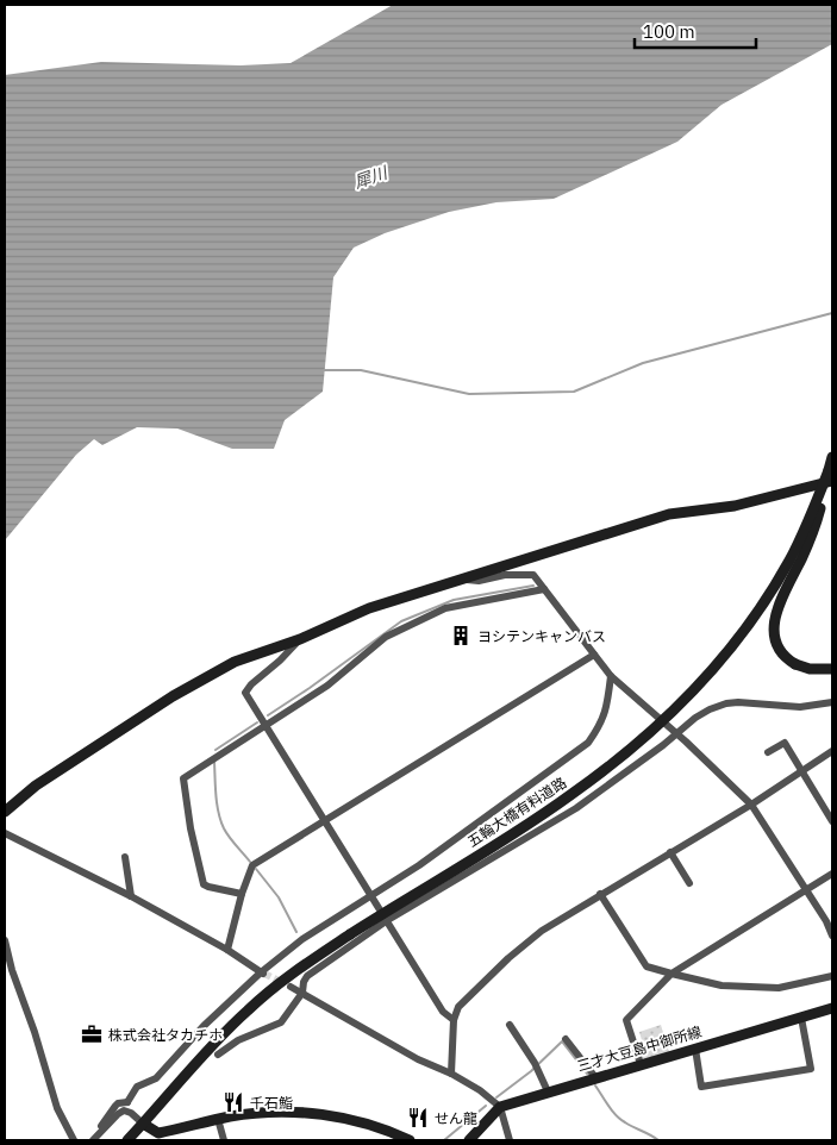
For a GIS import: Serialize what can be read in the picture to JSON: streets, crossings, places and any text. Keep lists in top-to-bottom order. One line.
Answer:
{"streets":{"main road":["五輪大橋有料道路","三才大豆島中御所線"]},"water":["犀川"],"places":{"building":["ヨシテンキャンバス"],"office":["株式会社タカチホ"],"restaurant":["千石鮨","せん龍"]},"scale_bar":"100 m"}
